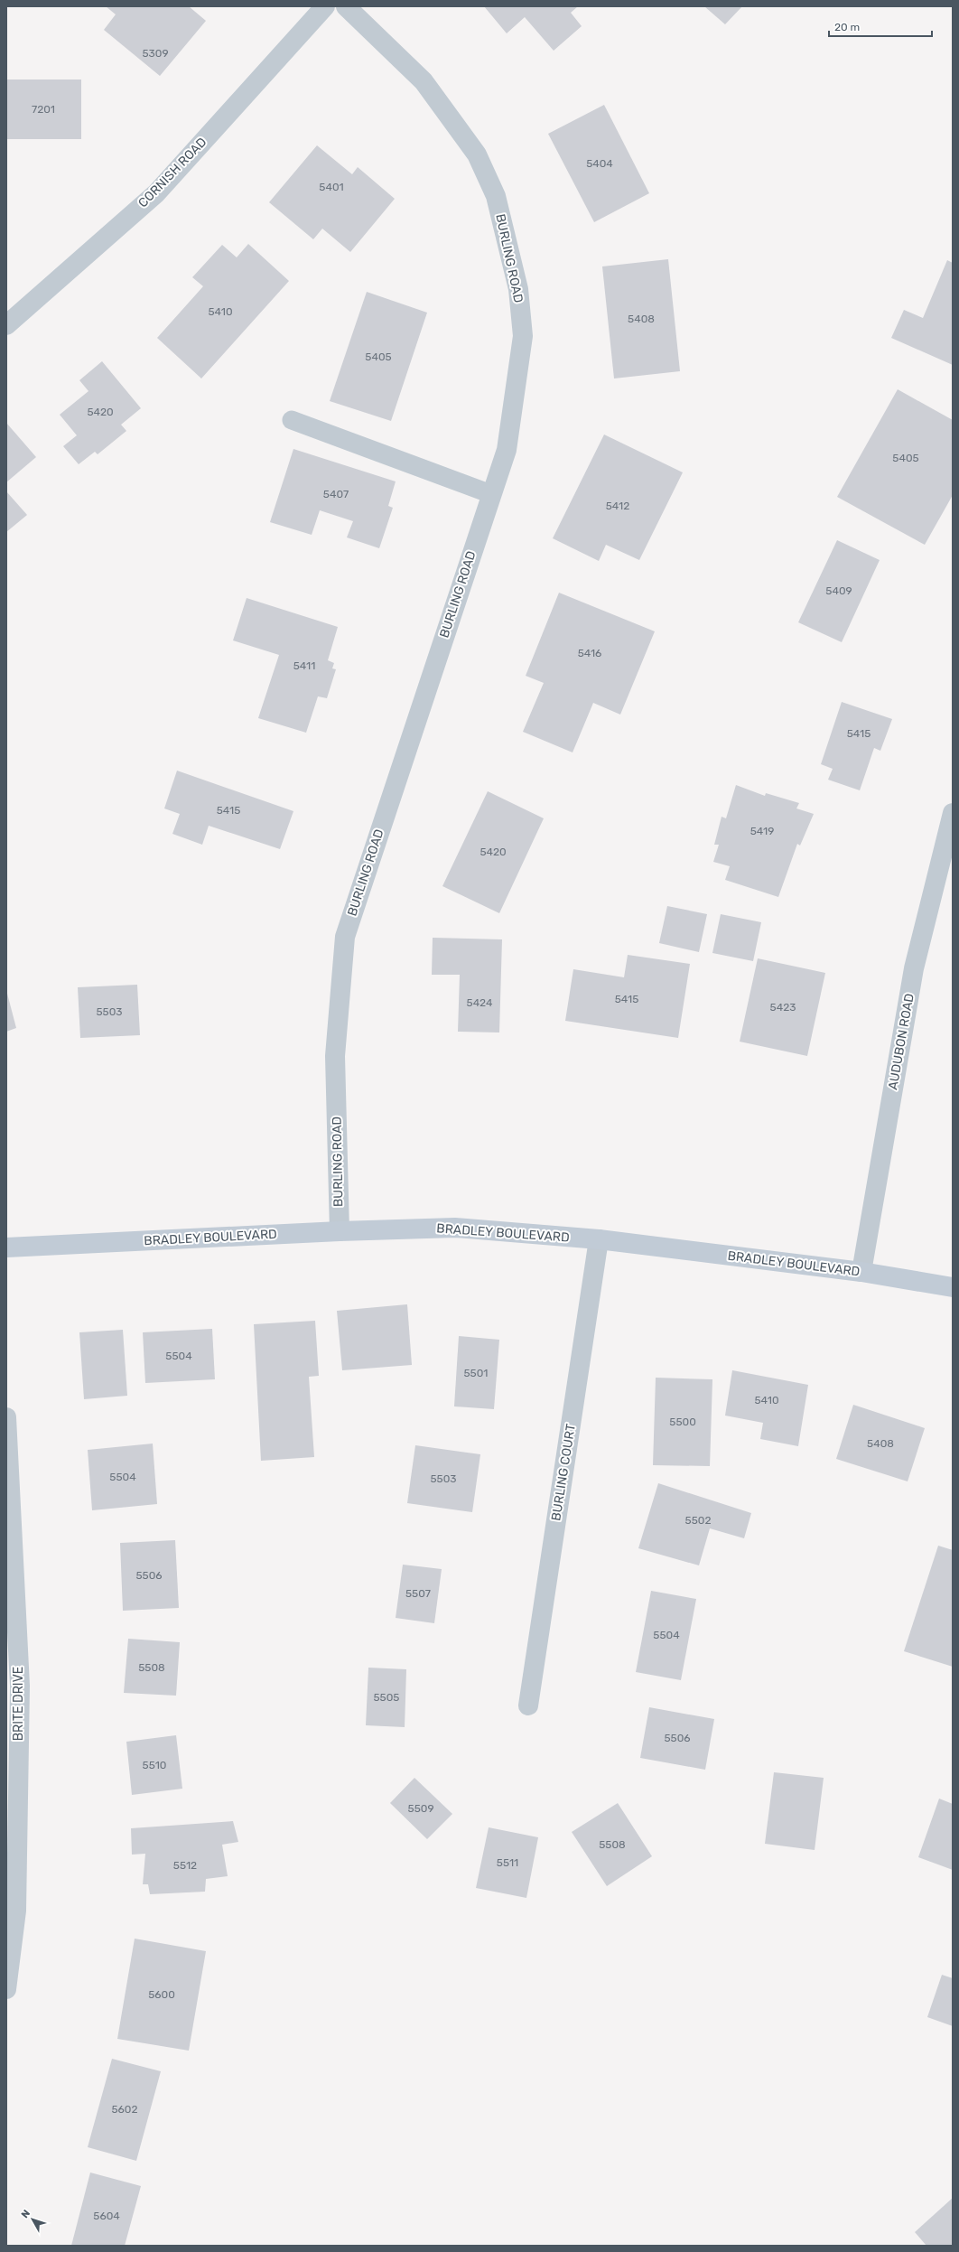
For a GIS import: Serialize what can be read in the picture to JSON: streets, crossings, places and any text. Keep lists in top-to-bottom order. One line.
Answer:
{"streets":{"main road":["BRADLEY BOULEVARD"],"street":["CORNISH ROAD","BURLING ROAD","AUDUBON ROAD","BURLING COURT","BRITE DRIVE"]},"crossings":[["BURLING ROAD","BRADLEY BOULEVARD"],["AUDUBON ROAD","BRADLEY BOULEVARD"],["BRADLEY BOULEVARD","BURLING COURT"]],"house_numbers":["5309","7201","5404","5401","5410","5408","5405","5420","5405","5407","5412","5409","5416","5411","5415","5415","5419","5420","5415","5424","5423","5503","5504","5501","5410","5500","5408","5504","5503","5502","5506","5507","5504","5508","5505","5506","5510","5509","5508","5511","5512","5600","5602","5604"],"scale_bar":"20 m","north":"top left"}
